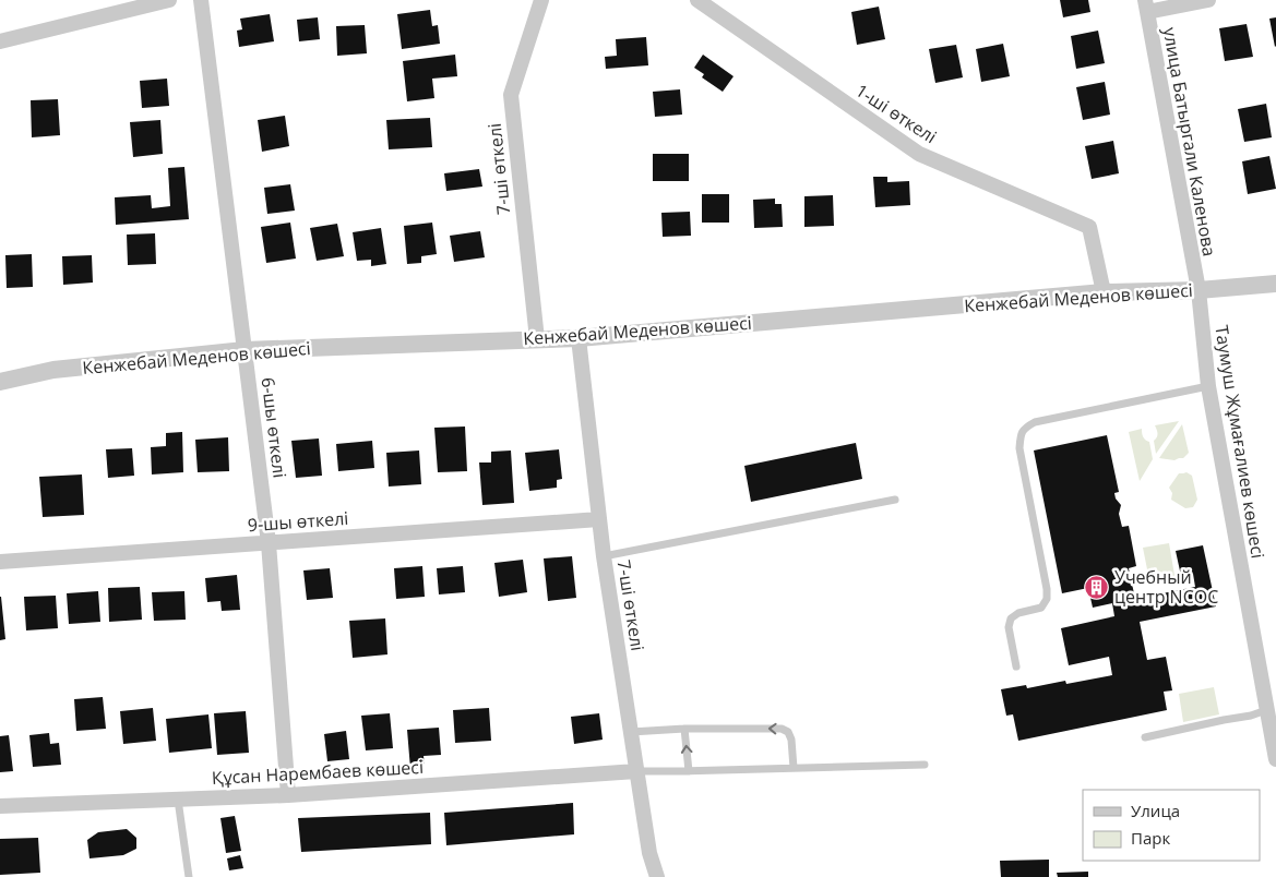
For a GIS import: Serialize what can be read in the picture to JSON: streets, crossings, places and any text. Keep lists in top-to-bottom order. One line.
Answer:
{"streets":{"street":["1-ші өткелі","улица Батыргали Каленова","7-ші өткелі","Кенжебай Меденов көшесі","6-шы өткелі","Таумуш Жұмағалиев көшесі","9-шы өткелі","Құсан Нарембаев көшесі"]},"crossings":[["1-ші өткелі","Кенжебай Меденов көшесі"],["улица Батыргали Каленова","Кенжебай Меденов көшесі"],["улица Батыргали Каленова","Таумуш Жұмағалиев көшесі"],["7-ші өткелі","Кенжебай Меденов көшесі"],["7-ші өткелі","9-шы өткелі"],["7-ші өткелі","Құсан Нарембаев көшесі"],["Кенжебай Меденов көшесі","6-шы өткелі"],["Кенжебай Меденов көшесі","Таумуш Жұмағалиев көшесі"],["6-шы өткелі","9-шы өткелі"],["6-шы өткелі","Құсан Нарембаев көшесі"]],"places":{"building":["Учебный центр NCOC"]},"legend":["Улица","Парк"]}
